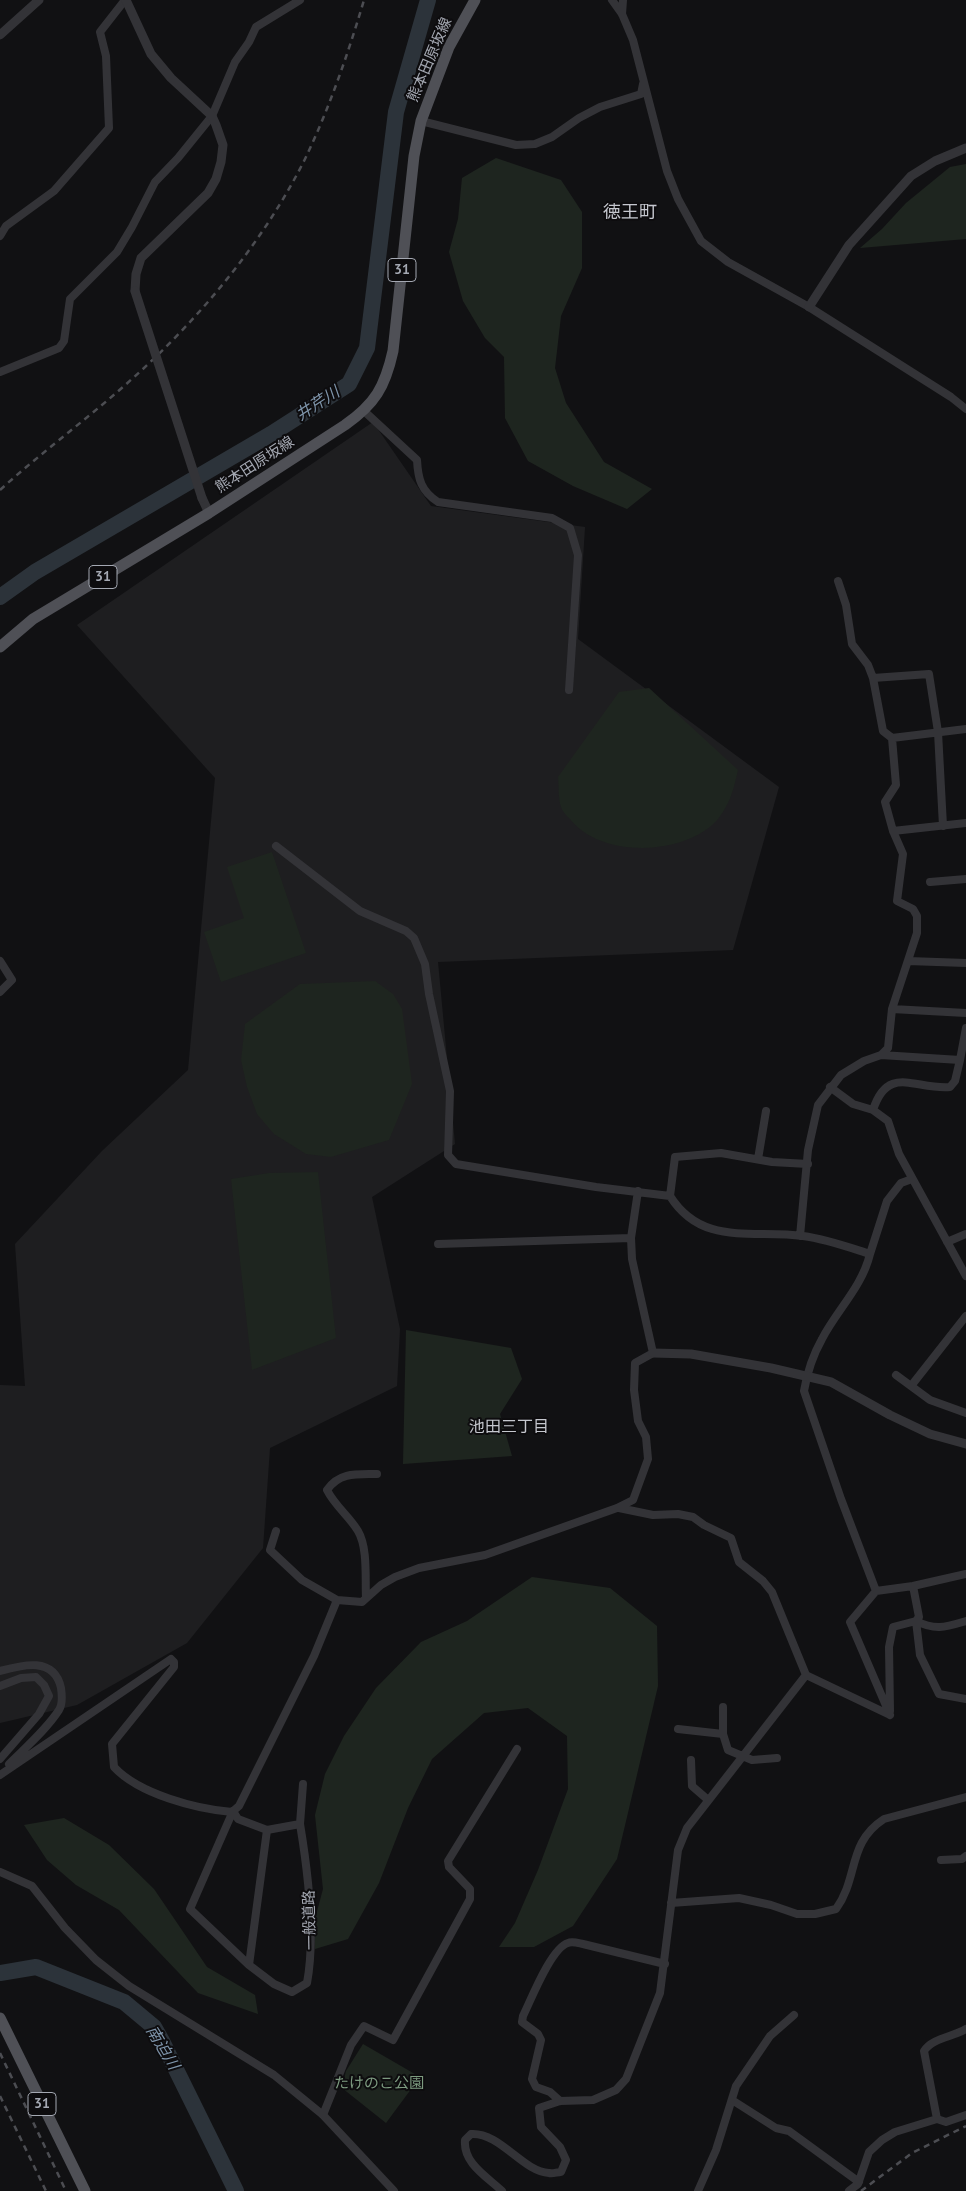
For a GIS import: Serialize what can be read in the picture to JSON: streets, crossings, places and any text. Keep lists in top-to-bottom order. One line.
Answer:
{"streets":{"main road":["熊本田原坂線","31"],"street":["一般道路"]},"districts":["徳王町","池田三丁目"],"water":["井芹川","南迫川"],"parks":["たけのこ公園"]}
